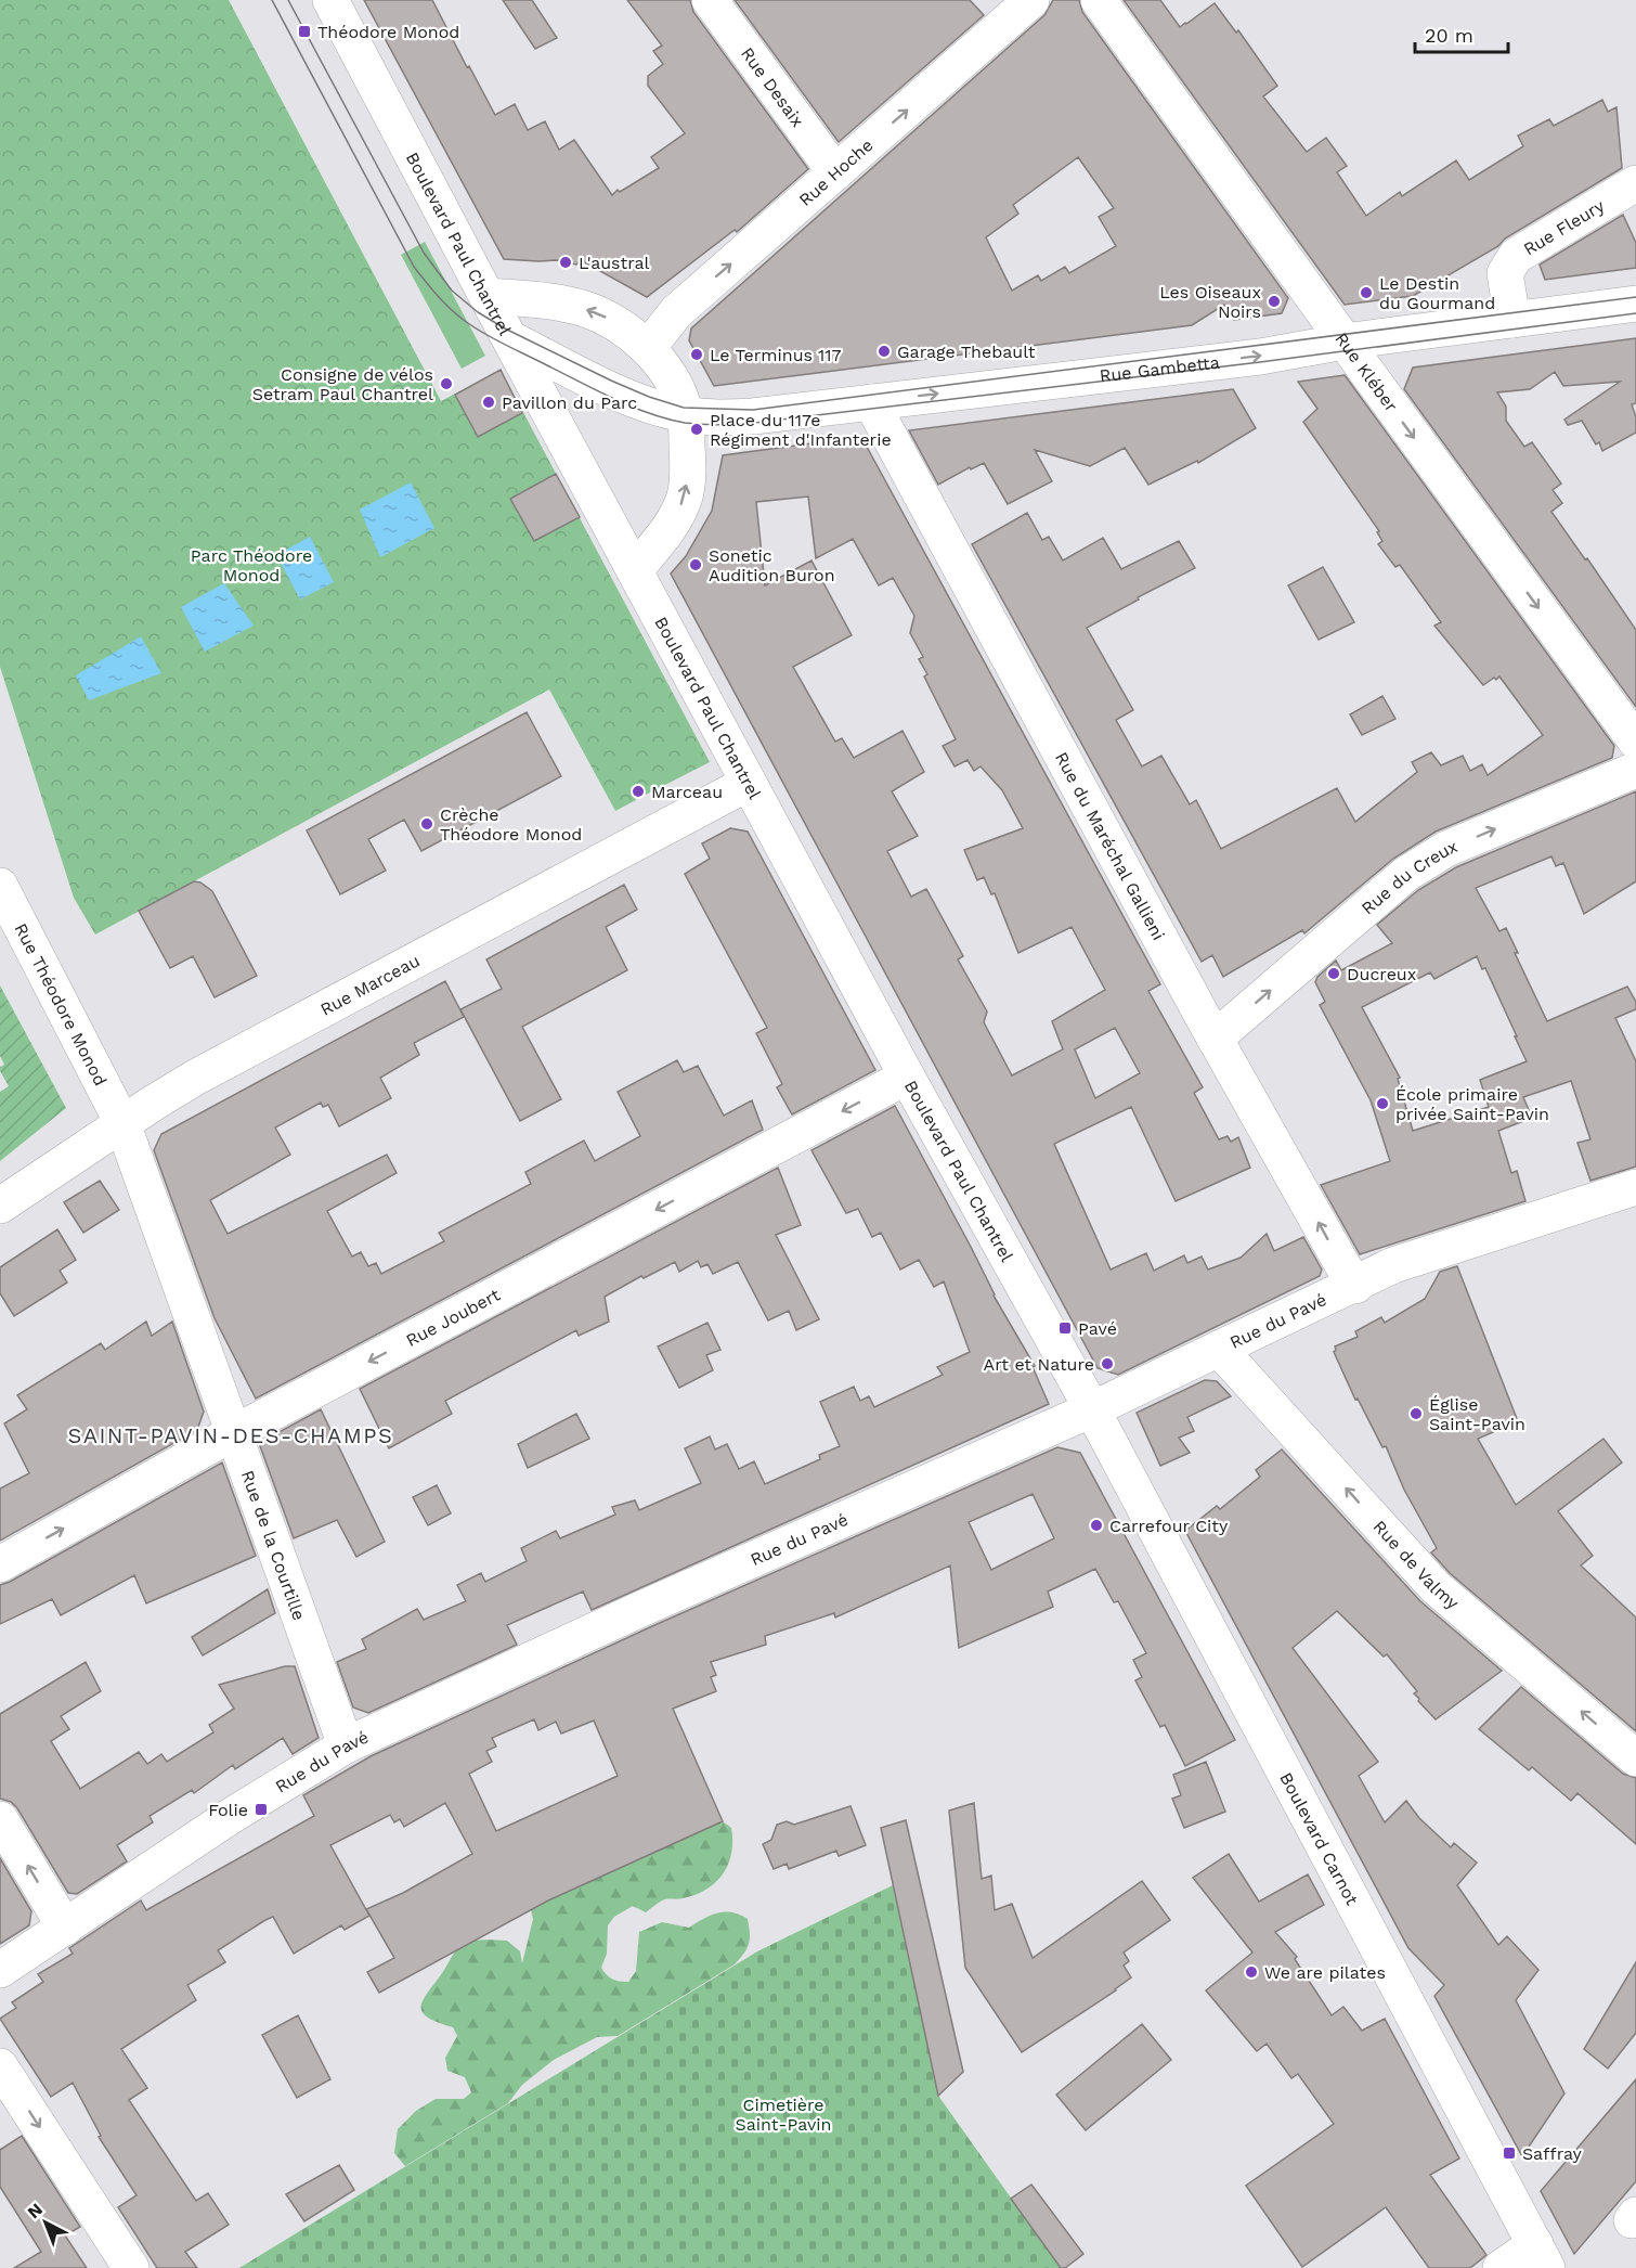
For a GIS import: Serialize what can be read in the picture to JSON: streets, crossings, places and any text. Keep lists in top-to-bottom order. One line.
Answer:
{"streets":{"street":["Rue Desaix","Rue Hoche","Rue Fleury","Boulevard Paul Chantrel","Rue Gambetta","Rue Kléber","Rue du Maréchal Gallieni","Rue du Creux","Rue Marceau","Rue Théodore Monod","Rue Joubert","Rue du Pavé","Rue de la Courtille","Rue de Valmy","Boulevard Carnot"]},"crossings":[["Rue Desaix","Rue Hoche"],["Rue Fleury","Rue Gambetta"],["Boulevard Paul Chantrel","Rue Gambetta"],["Boulevard Paul Chantrel","Rue Marceau"],["Boulevard Paul Chantrel","Rue Joubert"],["Boulevard Paul Chantrel","Rue du Pavé"],["Boulevard Paul Chantrel","Boulevard Carnot"],["Rue Gambetta","Rue Kléber"],["Rue Gambetta","Rue du Maréchal Gallieni"],["Rue du Maréchal Gallieni","Rue du Creux"],["Rue du Maréchal Gallieni","Rue du Pavé"],["Rue Marceau","Rue Théodore Monod"],["Rue Marceau","Rue de la Courtille"],["Rue Théodore Monod","Rue de la Courtille"],["Rue Joubert","Rue de la Courtille"],["Rue du Pavé","Rue de la Courtille"],["Rue du Pavé","Rue de Valmy"],["Rue du Pavé","Boulevard Carnot"]],"one_way":["Rue Hoche","Rue Gambetta","Rue Kléber","Rue du Creux","Rue de Valmy"],"districts":["SAINT-PAVIN-DES-CHAMPS"],"parks":["Parc Théodore Monod","Cimetière Saint-Pavin"],"places":{"transit":["Théodore Monod","Pavé","Folie","Saffray"],"other":["L'austral","Le Destin du Gourmand","Les Oiseaux Noirs","Garage Thebault","Le Terminus 117","Consigne de vélos Setram Paul Chantrel","Pavillon du Parc","Place du 117e Régiment d'Infanterie","Sonetic Audition Buron","Marceau","Crèche Théodore Monod","Ducreux","École primaire privée Saint-Pavin","Art et Nature","Église Saint-Pavin","Carrefour City","We are pilates"]},"scale_bar":"20 m","north":"top left"}
